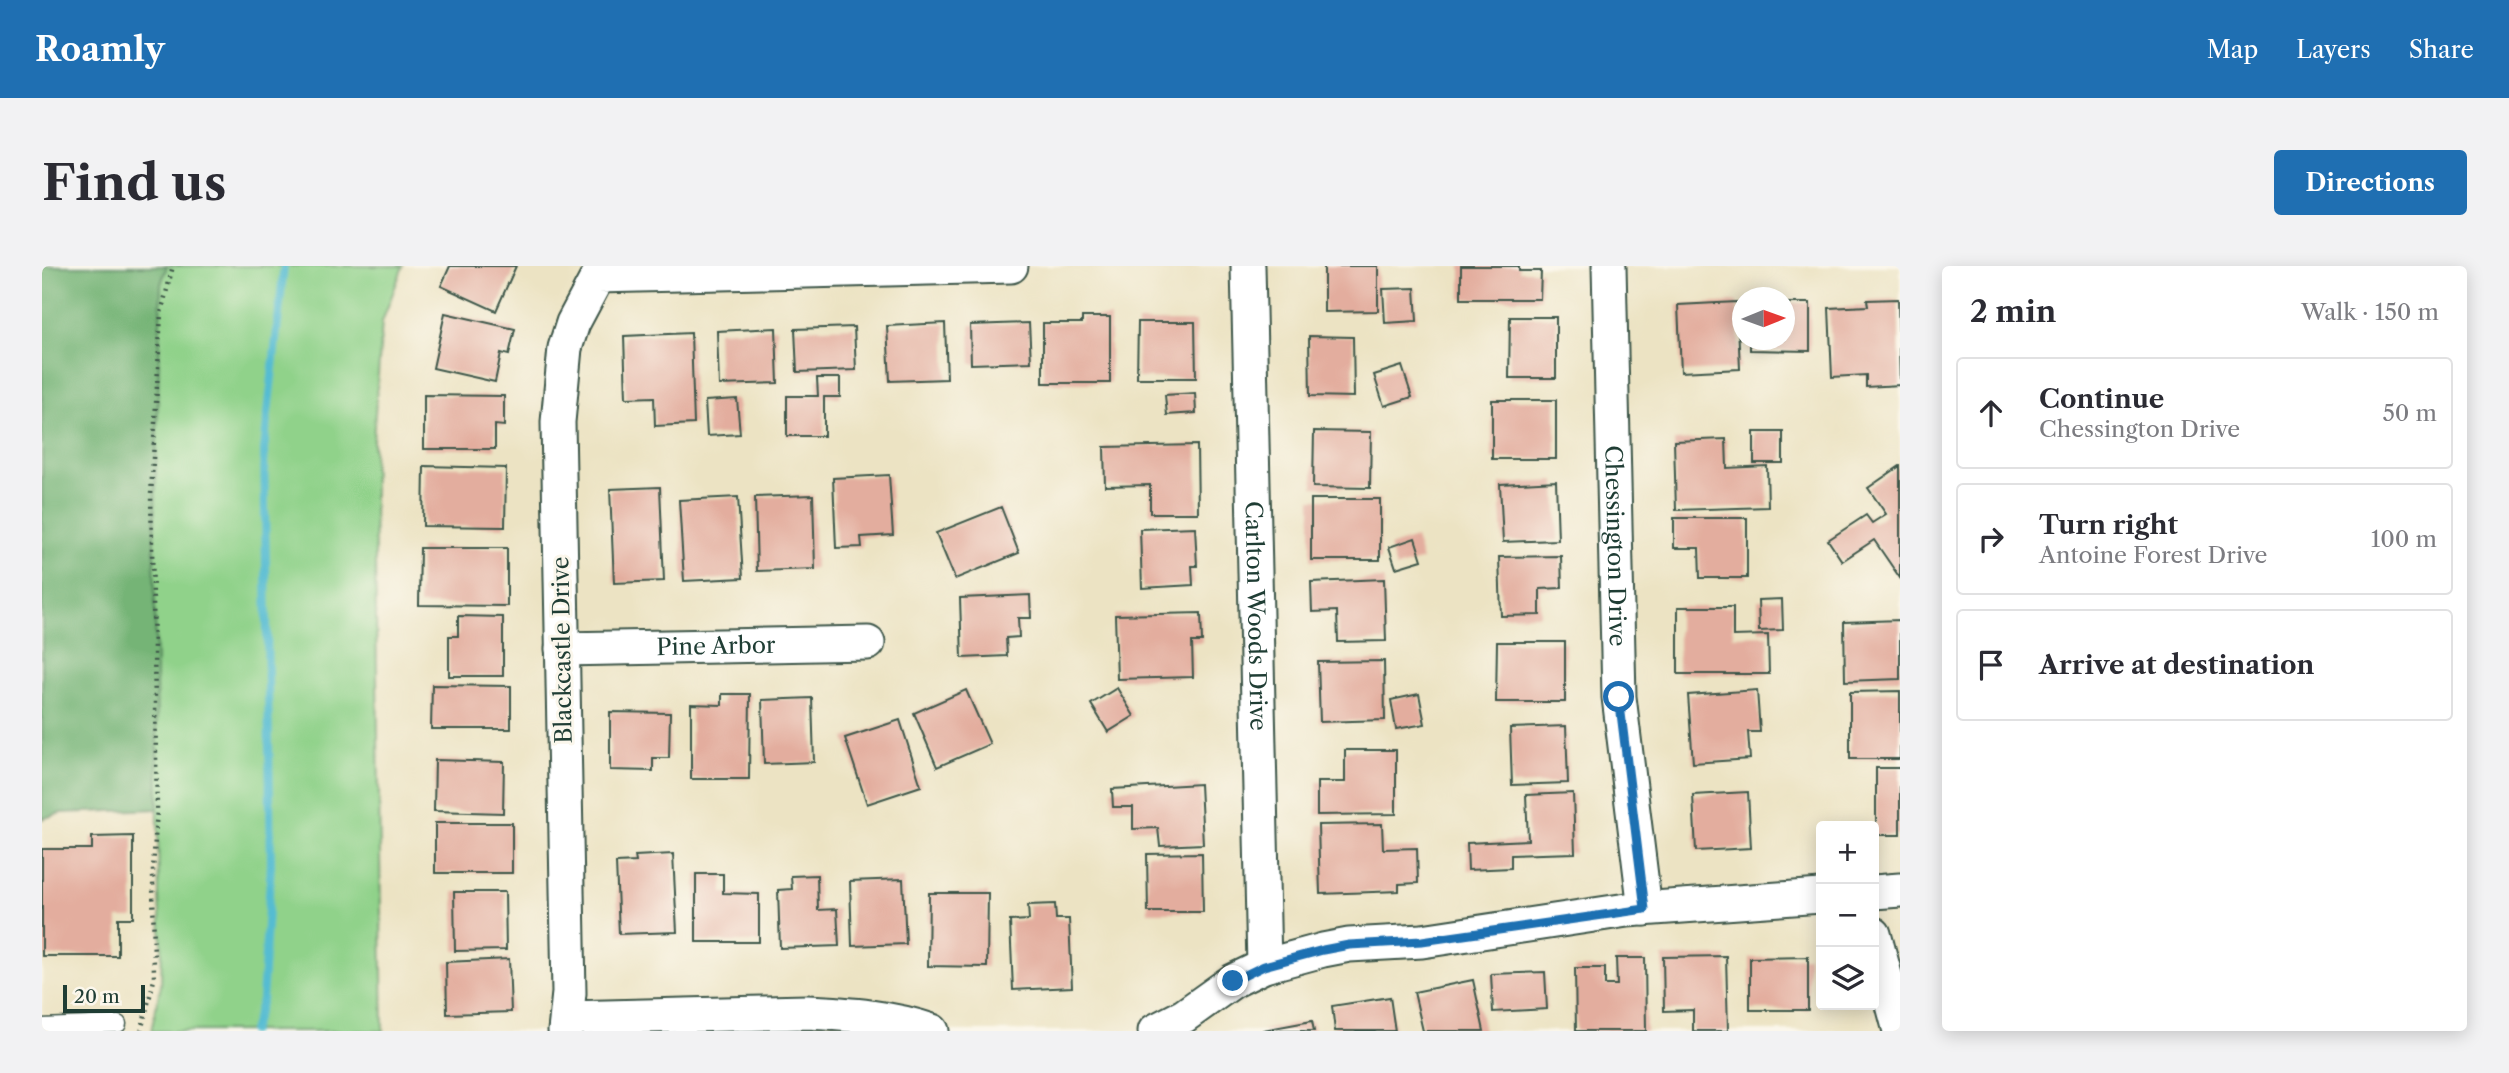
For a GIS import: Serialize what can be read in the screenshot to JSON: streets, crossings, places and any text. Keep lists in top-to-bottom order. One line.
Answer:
{"streets":{"street":["Chessington Drive","Carlton Woods Drive","Pine Arbor","Blackcastle Drive"]},"crossings":[["Pine Arbor","Blackcastle Drive"]],"scale_bar":"20 m","north":"right","page":{"header":"Roamly","nav":["Map","Layers","Share"],"buttons":"Directions","title":"Find us","heading":["2 min","Walk · 150 m"],"list":[["Continue","Chessington Drive","50 m"],["Turn right","Antoine Forest Drive","100 m"],"Arrive at destination"],"map_buttons":["+","−"],"scale":"20 m"}}
